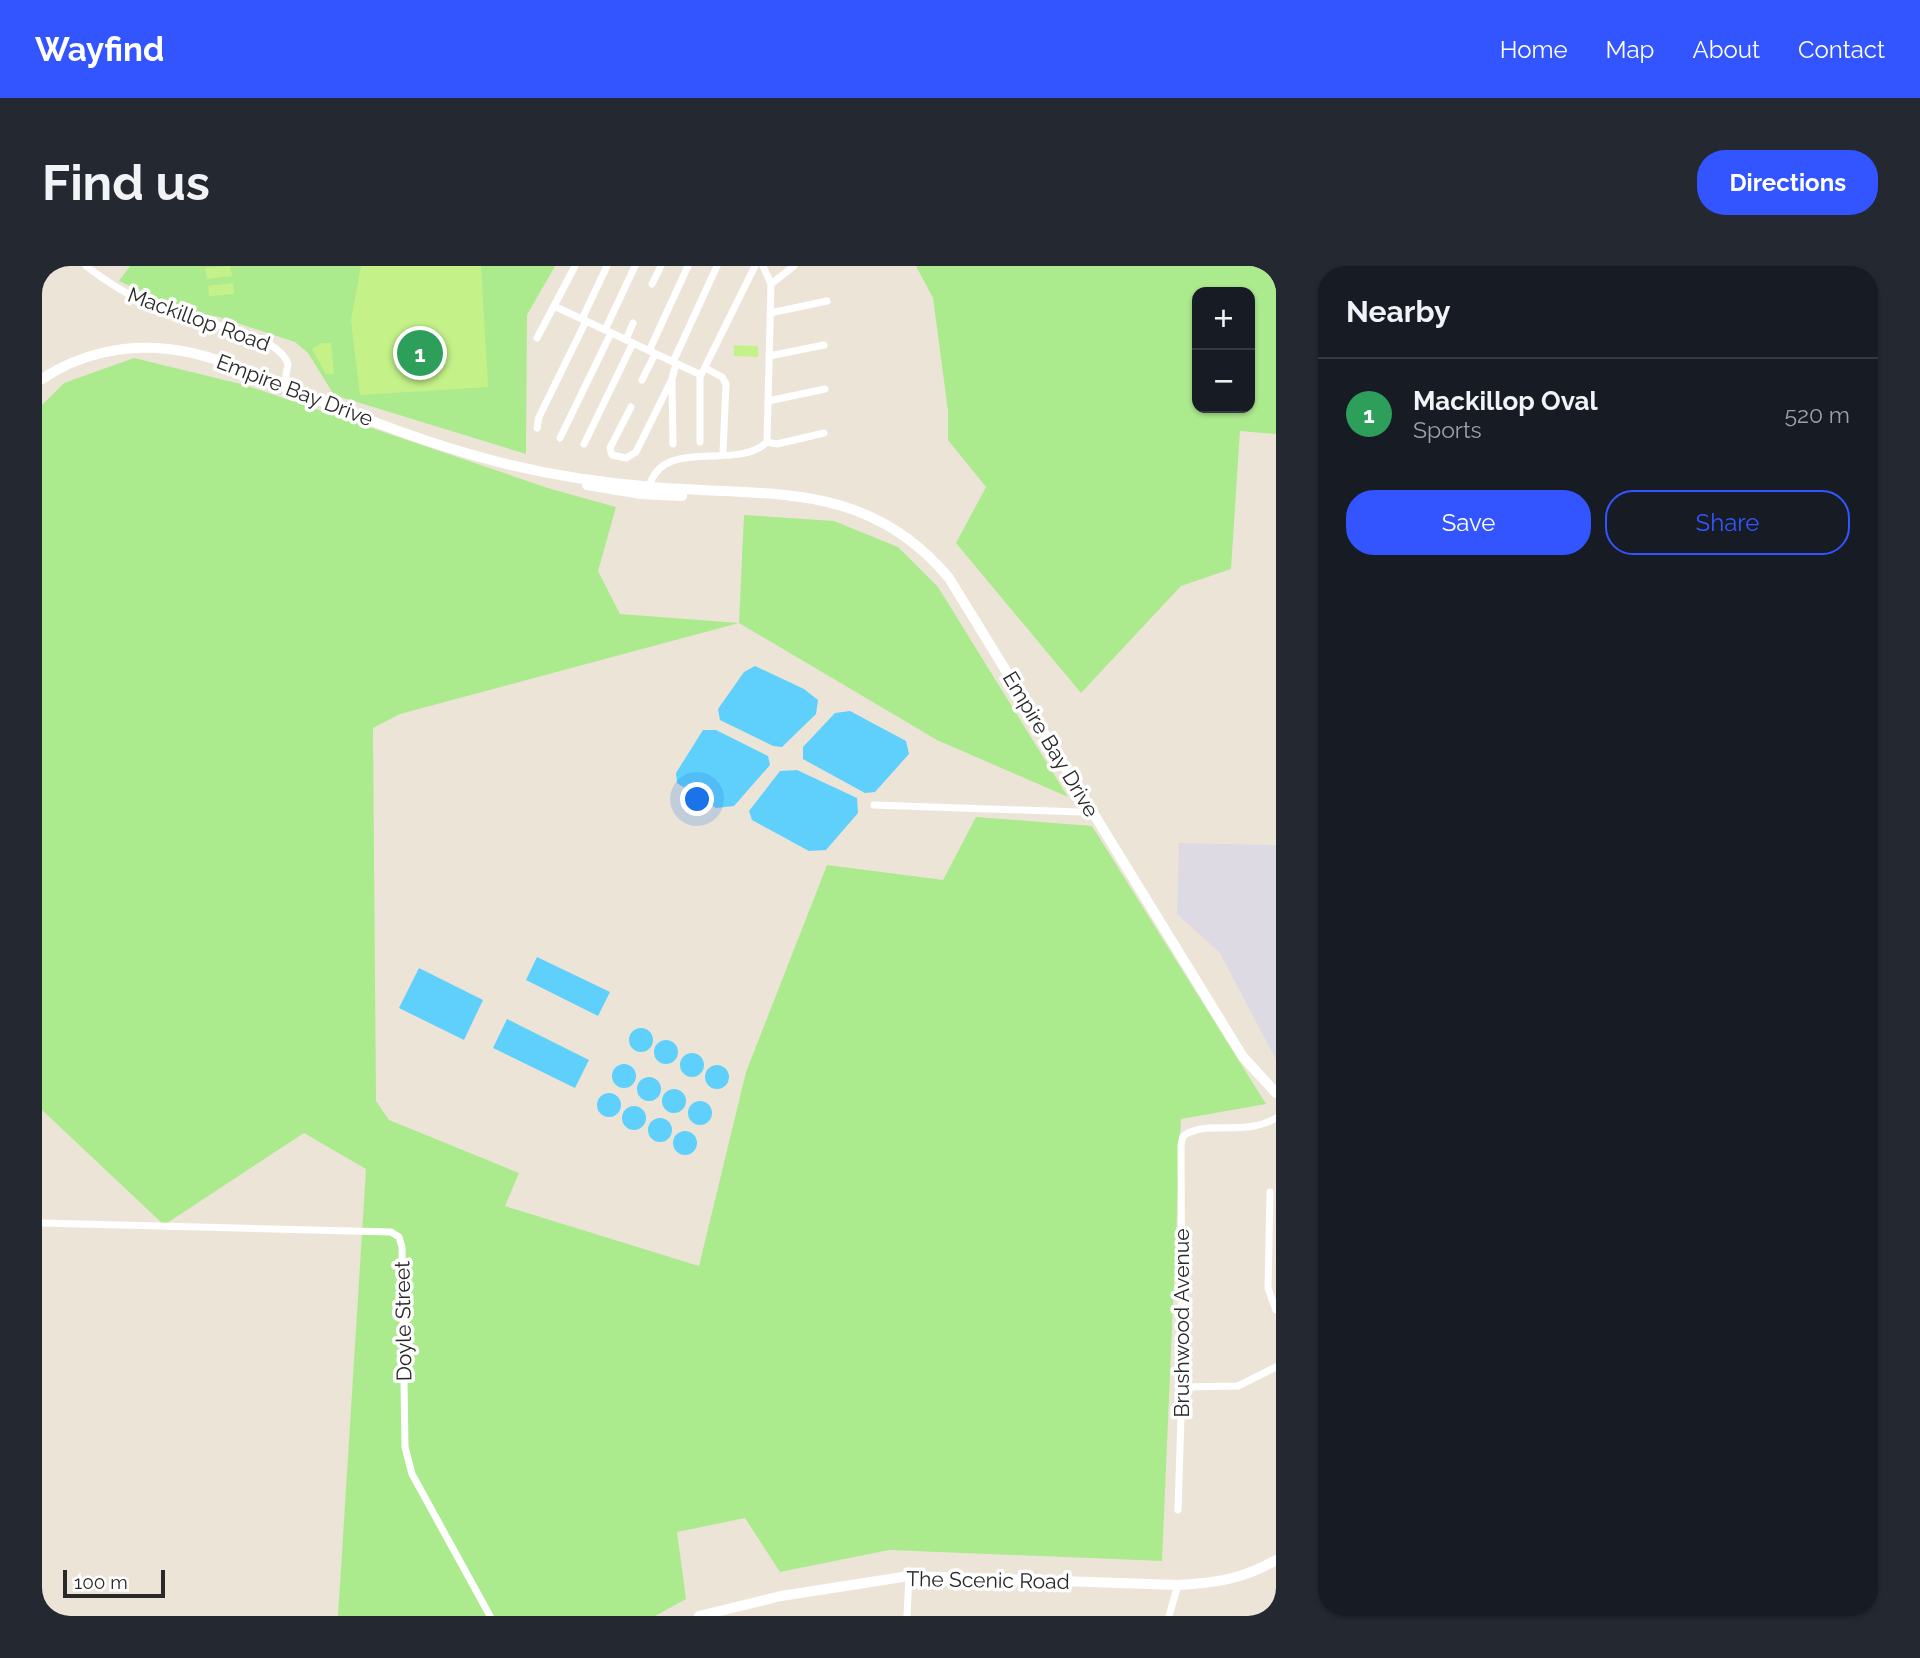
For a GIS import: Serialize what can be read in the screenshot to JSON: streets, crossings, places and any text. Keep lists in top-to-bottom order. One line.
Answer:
{"streets":{"main road":["Empire Bay Drive","The Scenic Road"],"street":["Mackillop Road","Doyle Street","Brushwood Avenue"]},"crossings":[["Mackillop Road","Empire Bay Drive"]],"scale_bar":"100 m","page":{"header":"Wayfind","nav":["Home","Map","About","Contact"],"buttons":["Directions",["Save","Share"]],"title":"Find us","heading":"Nearby","map_buttons":["+","−"],"pins":"1","list":[{"mark":"1","name":"Mackillop Oval","note":"Sports","value":"520 m"}],"scale":"100 m"}}
